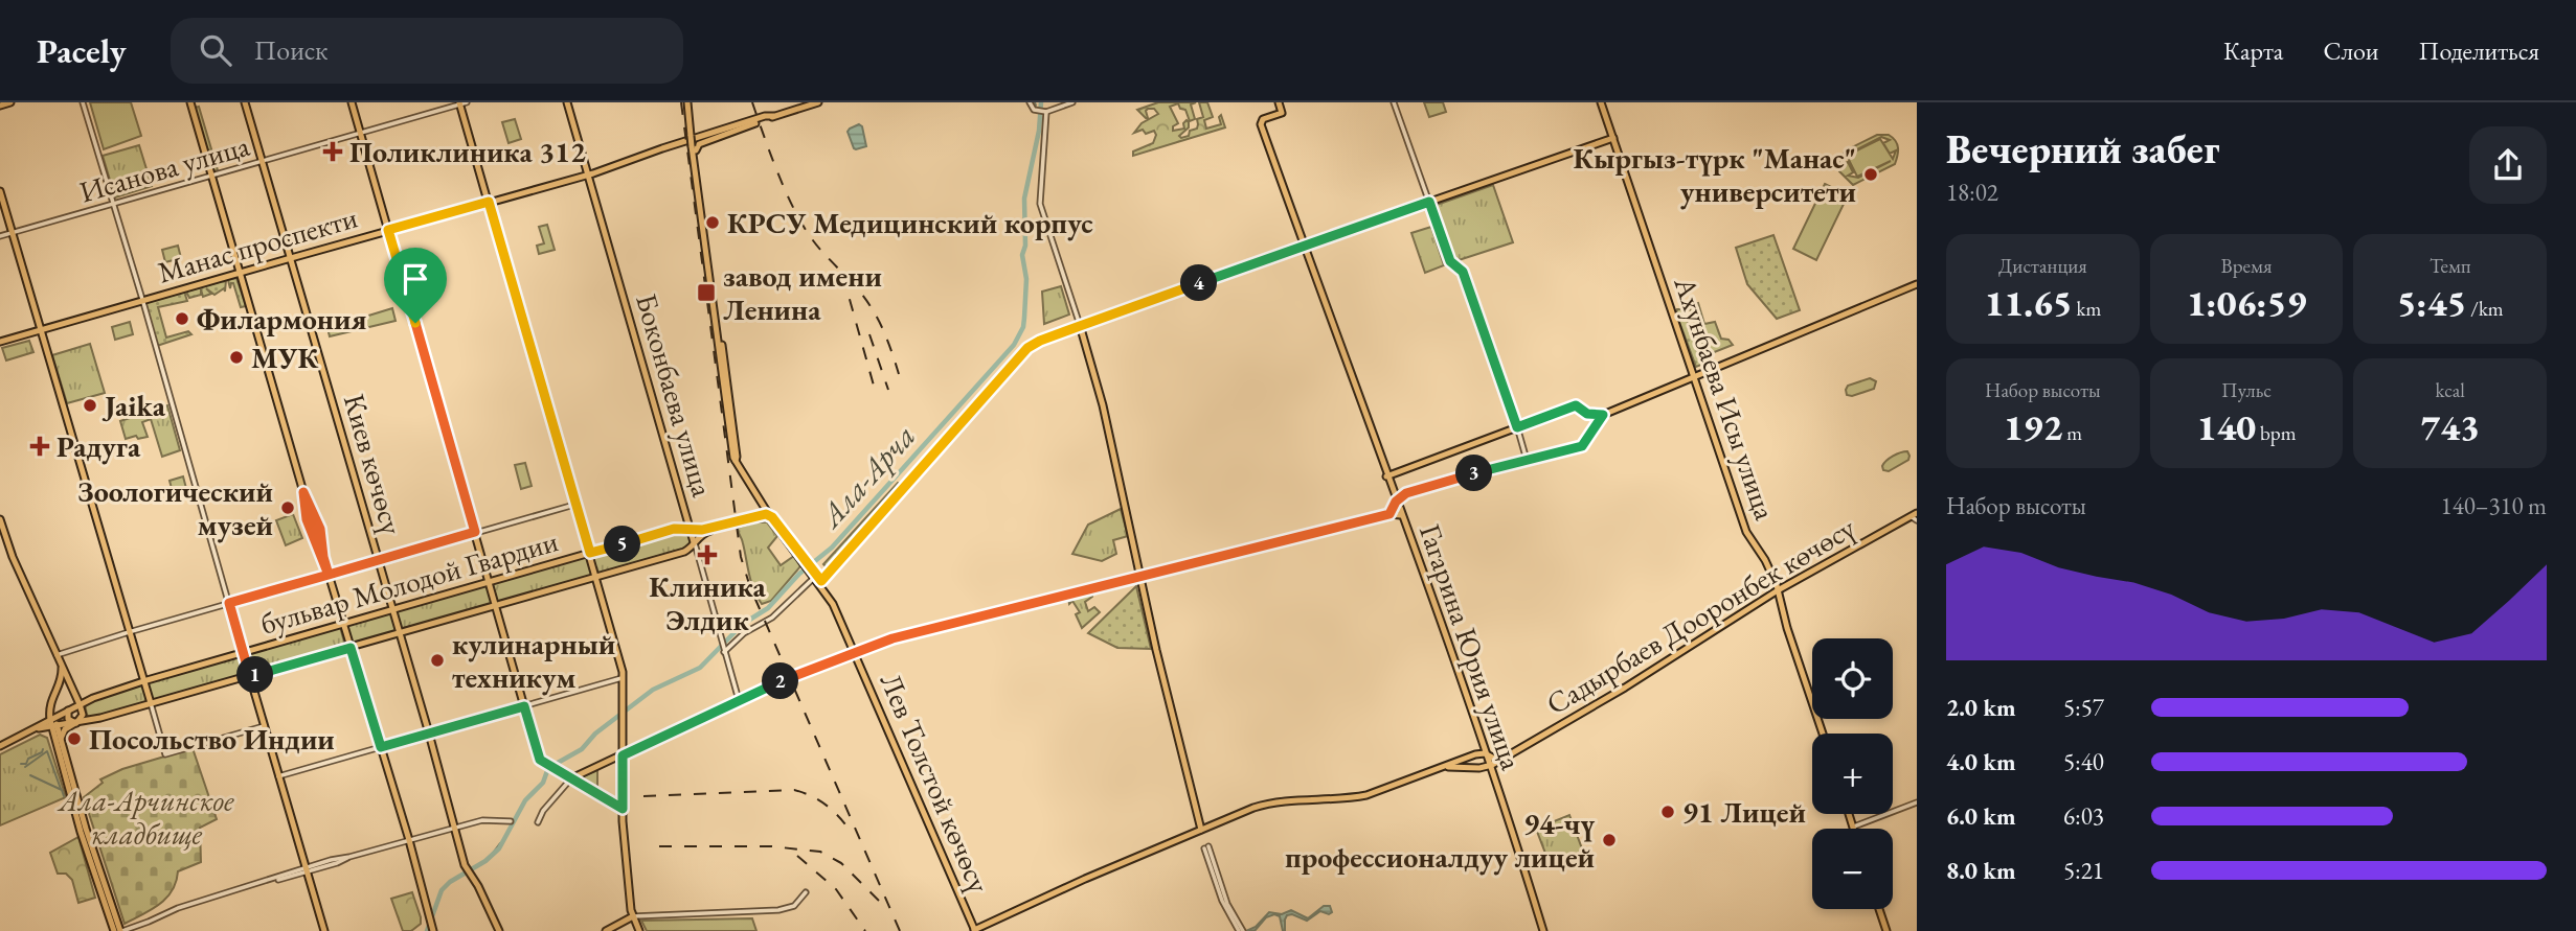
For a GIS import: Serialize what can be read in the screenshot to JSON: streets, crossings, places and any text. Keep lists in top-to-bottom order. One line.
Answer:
{"streets":{"main road":["Манас проспекти","Боконбаева улица","Ахунбаева Исы улица","Киев көчөсү","бульвар Молодой Гвардии","Садырбаев Дооронбек көчөсү","Гагарина Юрия улица","Лев Толстой көчөсү"],"street":["Исанова улица"]},"crossings":[["Исанова улица","Киев көчөсү"],["Манас проспекти","Боконбаева улица"],["Манас проспекти","Киев көчөсү"],["Боконбаева улица","бульвар Молодой Гвардии"],["Ахунбаева Исы улица","Садырбаев Дооронбек көчөсү"],["Киев көчөсү","бульвар Молодой Гвардии"],["бульвар Молодой Гвардии","Лев Толстой көчөсү"],["Садырбаев Дооронбек көчөсү","Гагарина Юрия улица"]],"water":["Ала-Арча"],"parks":["Ала-Арчинское кладбище"],"places":{"health":["Поликлиника 312","Радуга","Клиника Элдик"],"other":["Кыргыз-түрк \"Манас\" университети","КРСУ Медицинский корпус","Филармония","МУК","Jaika","Зоологический музей","кулинарный техникум","Посольство Индии","91 Лицей","94-чү профессионалдуу лицей"],"transit":["завод имени Ленина"]},"page":{"header":"Pacely","search":"Поиск","nav":["Карта","Слои","Поделиться"],"heading":["Вечерний забег","18:02"],"stats":[["Дистанция","11.65 km"],["Время","1:06:59"],["Темп","5:45 /km"],["Набор высоты","192 m"],["Пульс","140 bpm"],["kcal","743"]],"pins":["4","3","5","1","2"],"chart":["Набор высоты","140–310 m"],"map_buttons":["+","−"],"list":[{"name":"2.0 km","note":"5:57"},{"name":"4.0 km","note":"5:40"},{"name":"6.0 km","note":"6:03"},{"name":"8.0 km","note":"5:21"}]}}
